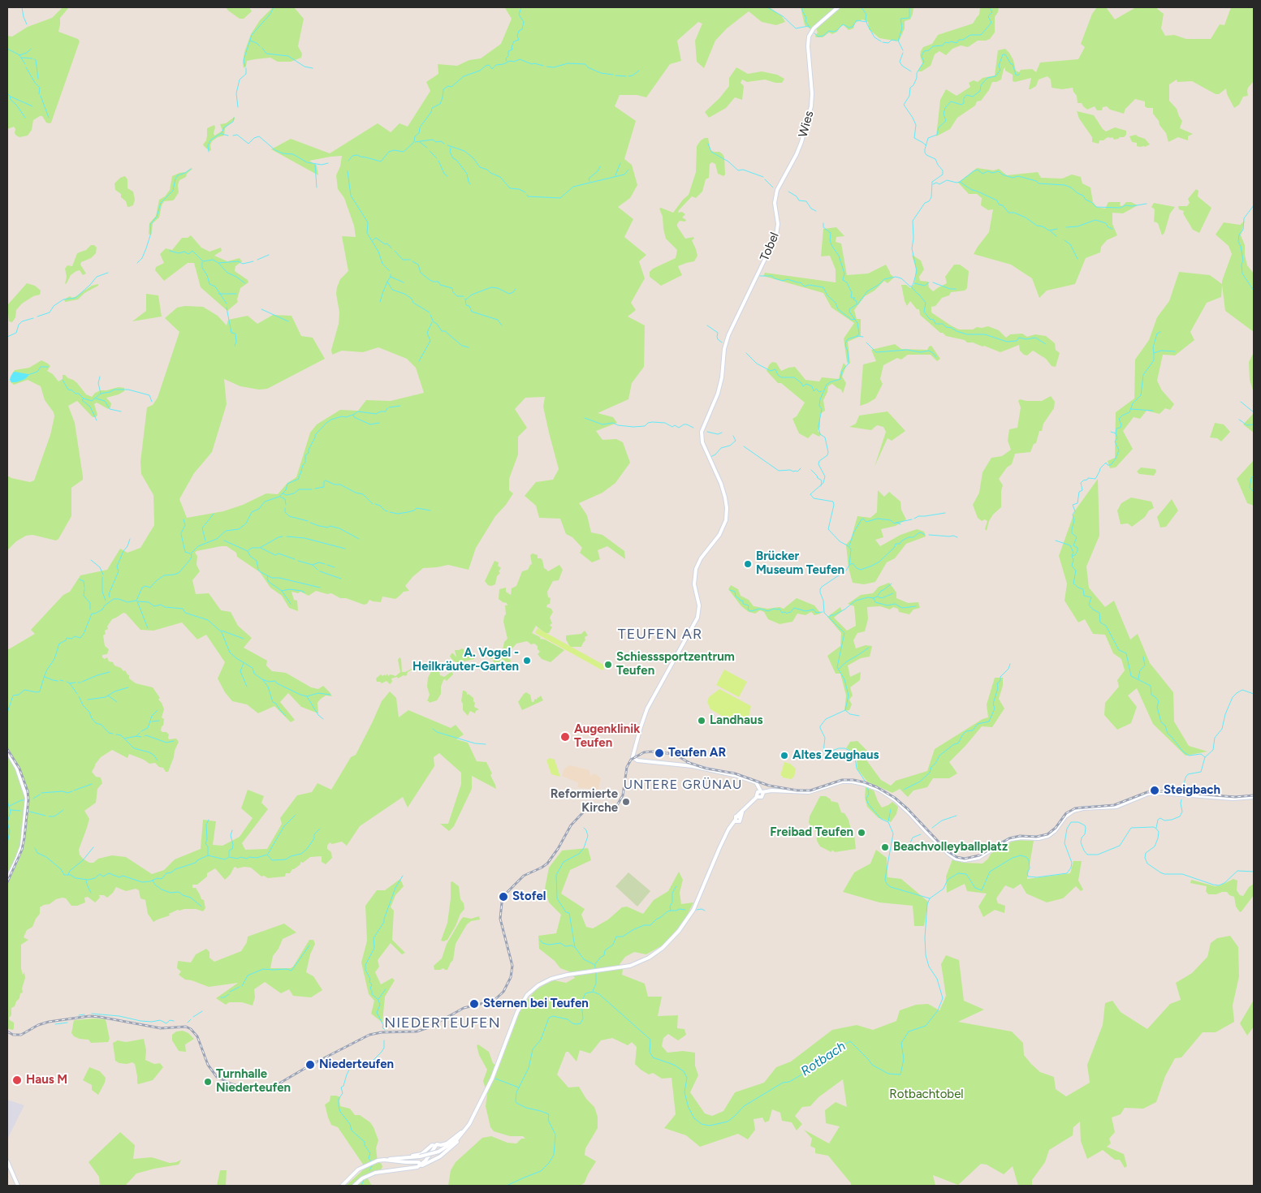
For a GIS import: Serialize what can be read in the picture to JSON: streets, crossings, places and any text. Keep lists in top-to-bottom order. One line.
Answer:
{"streets":{"main road":["Wies","Tobel"]},"crossings":[["Wies","Tobel"]],"districts":["TEUFEN AR","UNTERE GRÜNAU","NIEDERTEUFEN"],"water":["Rotbach"],"parks":["Rotbachtobel"],"places":["Brücker Museum Teufen","A. Vogel - Heilkräuter-Garten","Schiesssportzentrum Teufen","Landhaus","Augenklinik Teufen","Teufen AR","Altes Zeughaus","Steigbach","Reformierte Kirche","Freibad Teufen","Beachvolleyballplatz","Stofel","Sternen bei Teufen","Niederteufen","Haus M","Turnhalle Niederteufen"]}
